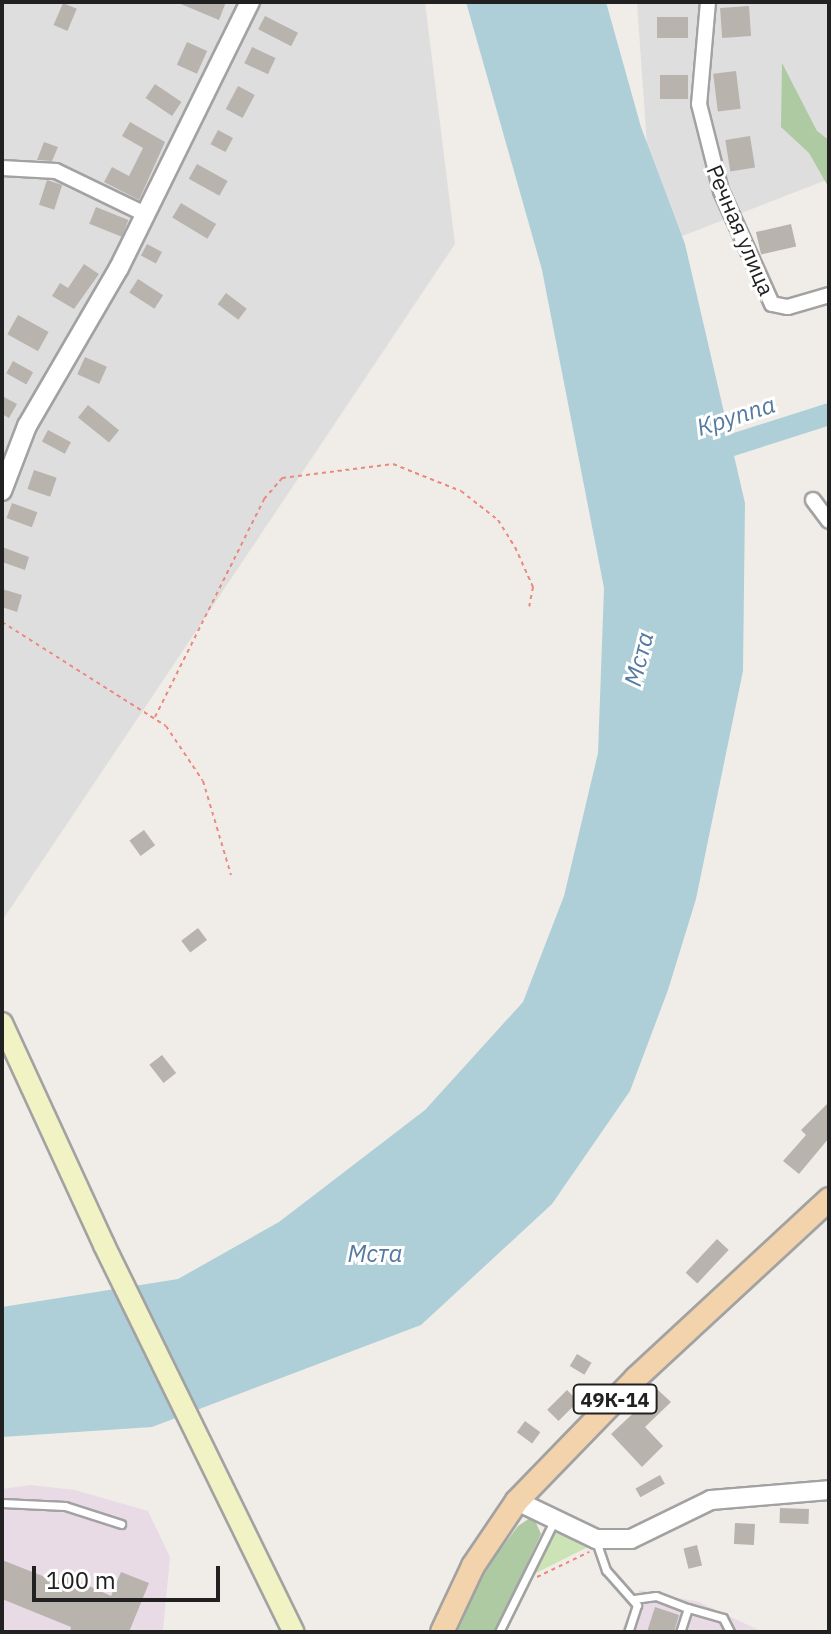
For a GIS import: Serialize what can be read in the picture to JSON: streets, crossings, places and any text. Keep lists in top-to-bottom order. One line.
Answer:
{"streets":{"main road":["49К-14"],"street":["Речная улица"]},"water":["Круппа","Мста"],"scale_bar":"100 m"}
